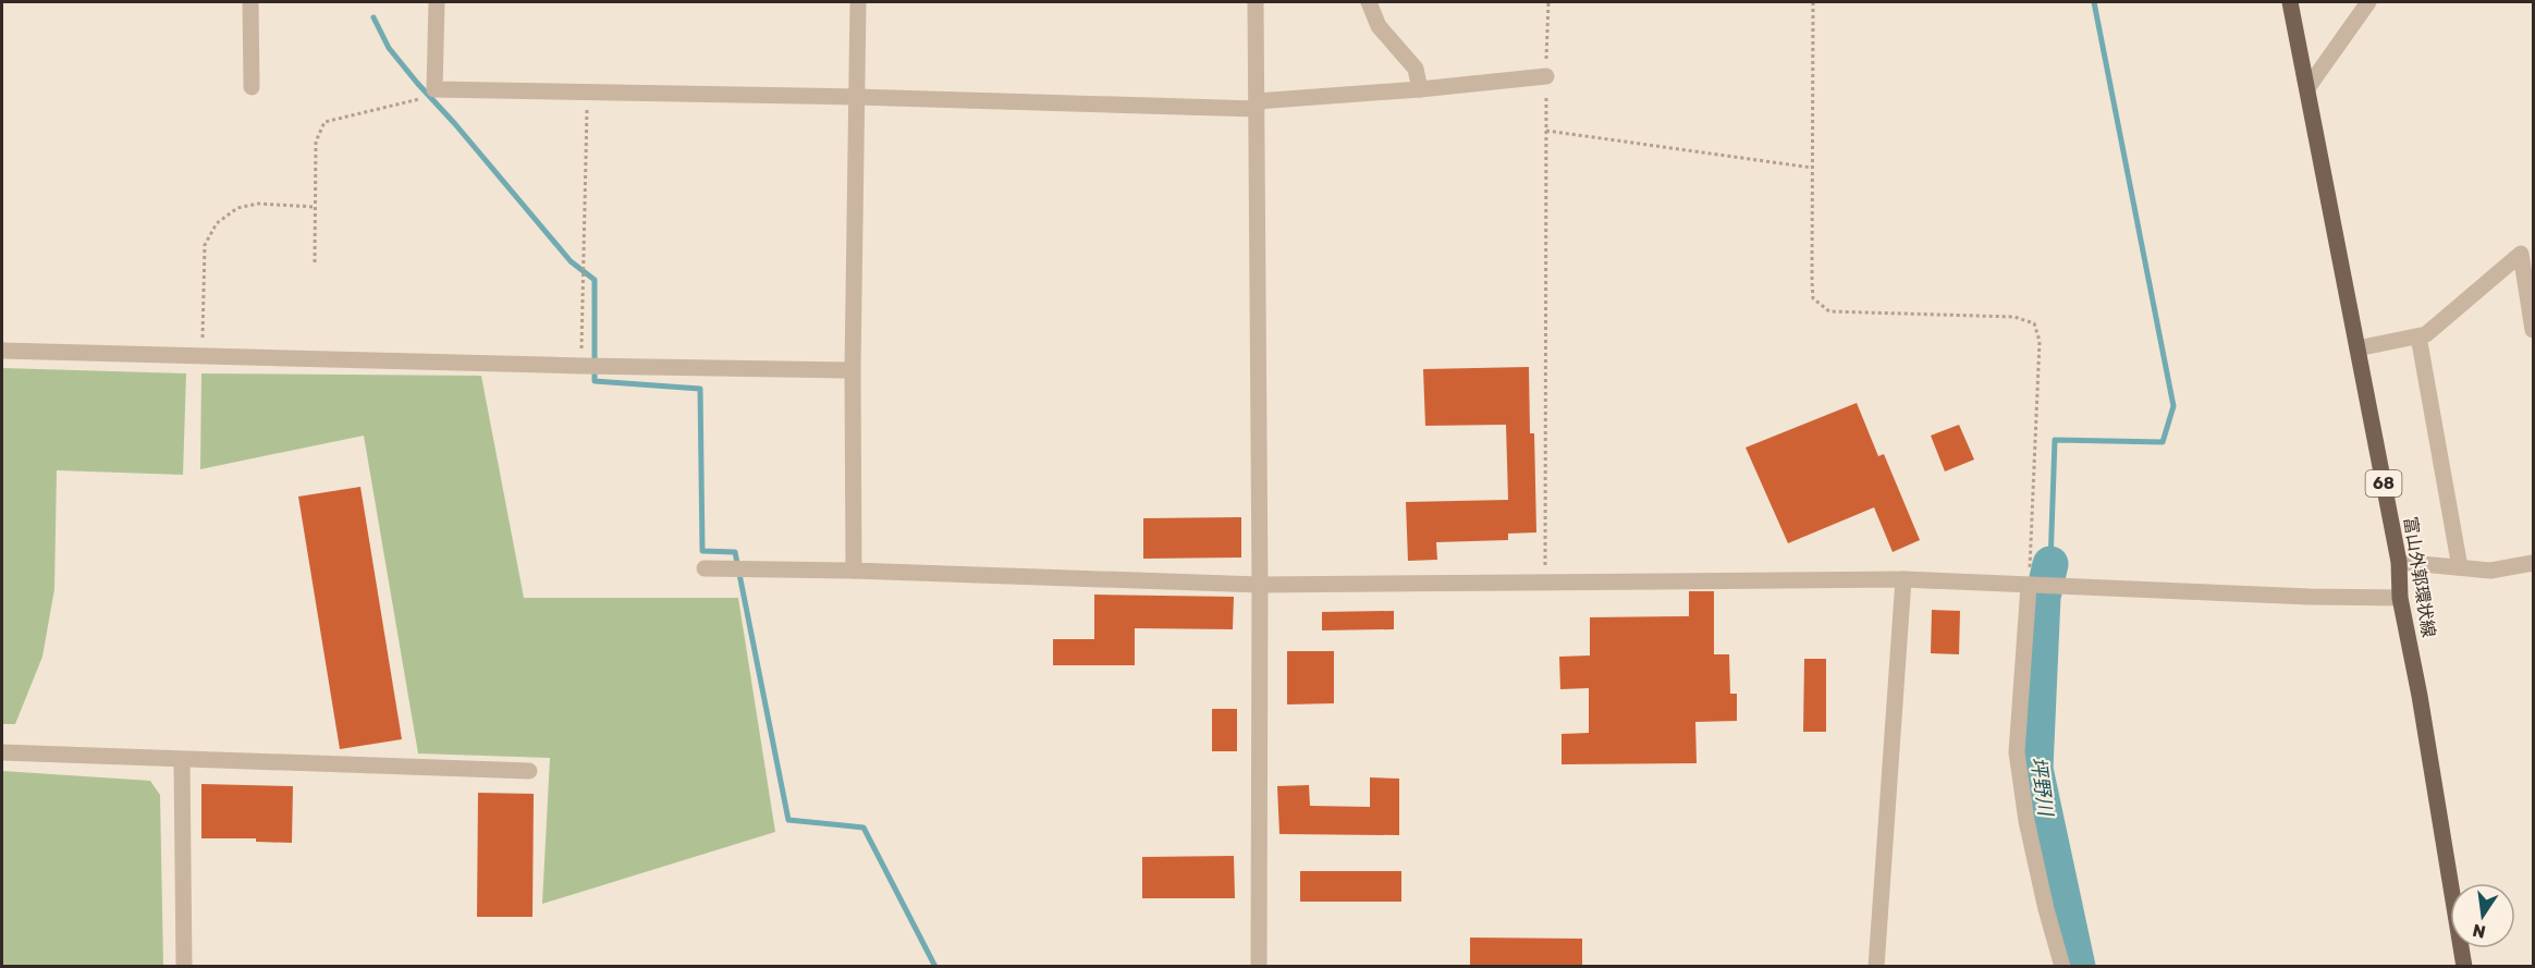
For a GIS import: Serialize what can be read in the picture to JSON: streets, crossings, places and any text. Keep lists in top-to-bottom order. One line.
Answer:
{"streets":{"main road":["68","富山外郭環状線"]},"water":["坪野川"],"north":"bottom"}
